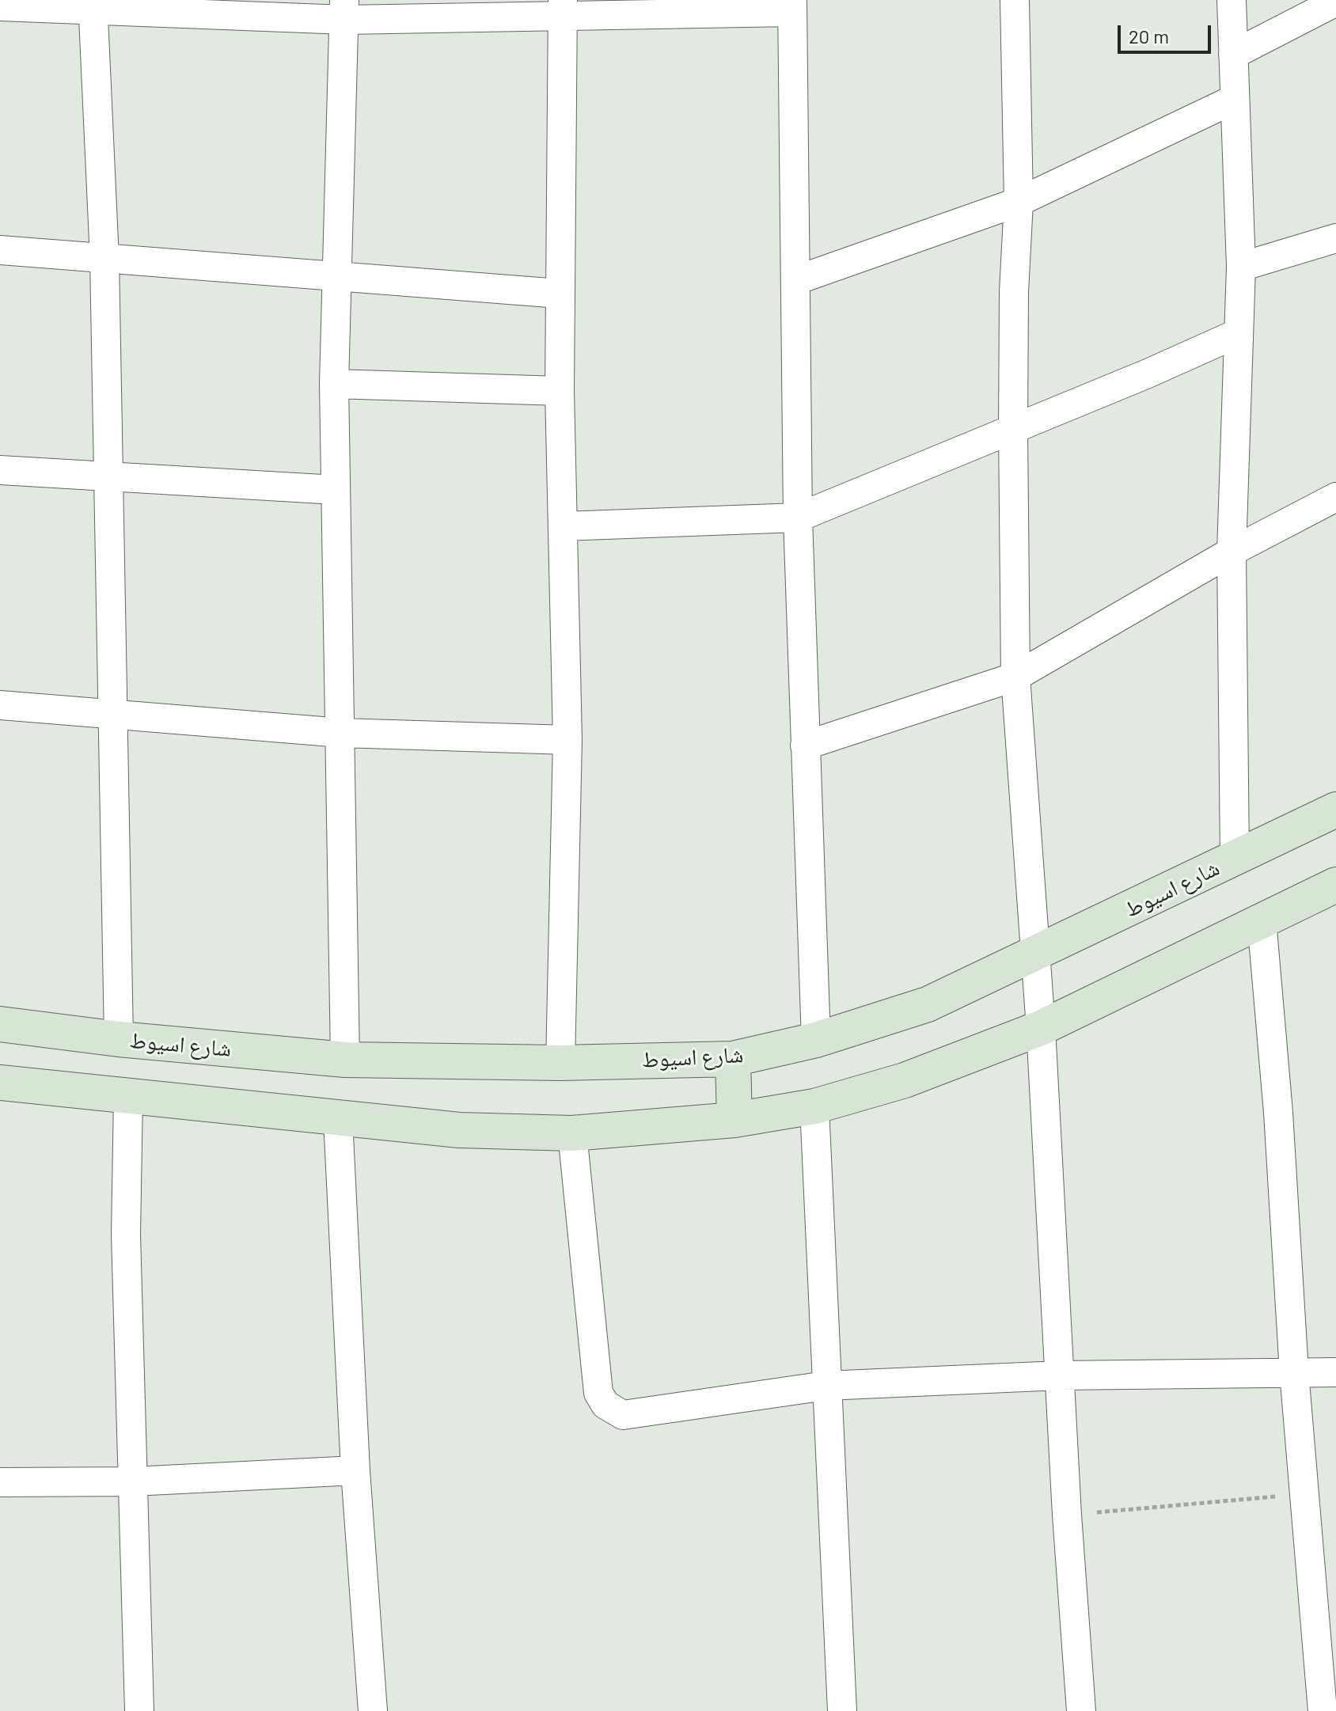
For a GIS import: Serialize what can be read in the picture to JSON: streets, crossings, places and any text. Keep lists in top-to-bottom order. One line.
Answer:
{"streets":{"street":["شارع اسيوط"]},"scale_bar":"20 m"}
